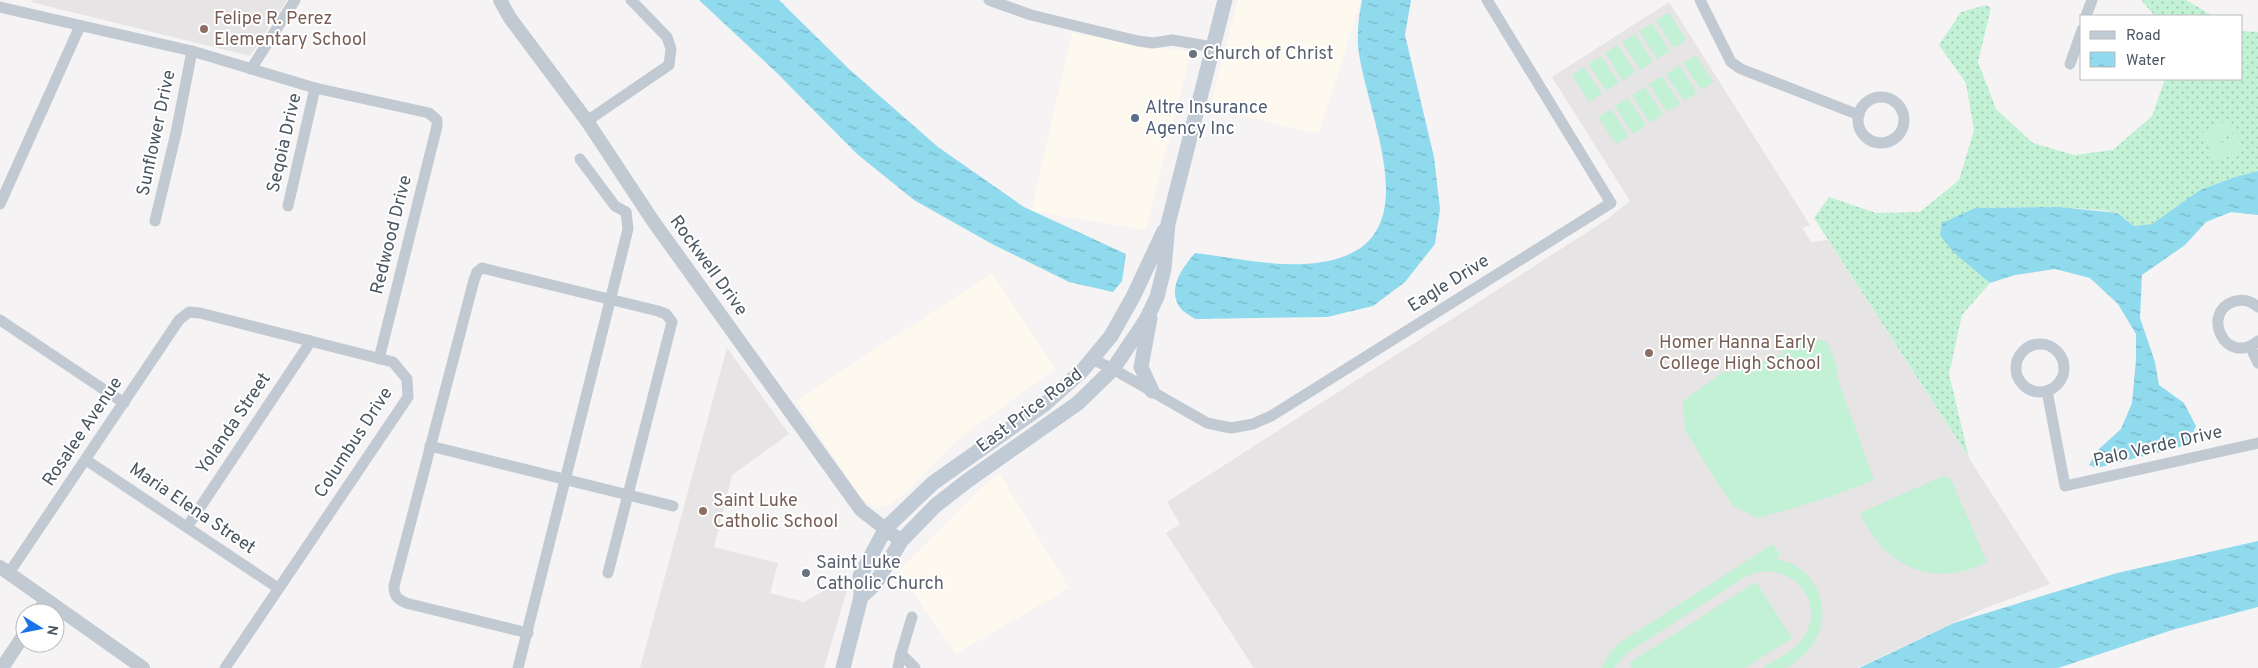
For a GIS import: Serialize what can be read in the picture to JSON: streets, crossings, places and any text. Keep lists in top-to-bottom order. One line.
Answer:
{"streets":{"main road":["East Price Road"],"street":["Sunflower Drive","Seqoia Drive","Redwood Drive","Rockwell Drive","Eagle Drive","Yolanda Street","Rosalee Avenue","Columbus Drive","Palo Verde Drive","Maria Elena Street"]},"crossings":[["Seqoia Drive","Redwood Drive"],["Redwood Drive","Columbus Drive"],["Rockwell Drive","East Price Road"],["Eagle Drive","East Price Road"],["Yolanda Street","Columbus Drive"],["Yolanda Street","Maria Elena Street"],["Rosalee Avenue","Columbus Drive"],["Rosalee Avenue","Maria Elena Street"],["Columbus Drive","Maria Elena Street"]],"places":["Felipe R. Perez Elementary School","Church of Christ","Altre Insurance Agency Inc","Homer Hanna Early College High School","Saint Luke Catholic School","Saint Luke Catholic Church"],"legend":["Road","Water"],"north":"right"}
